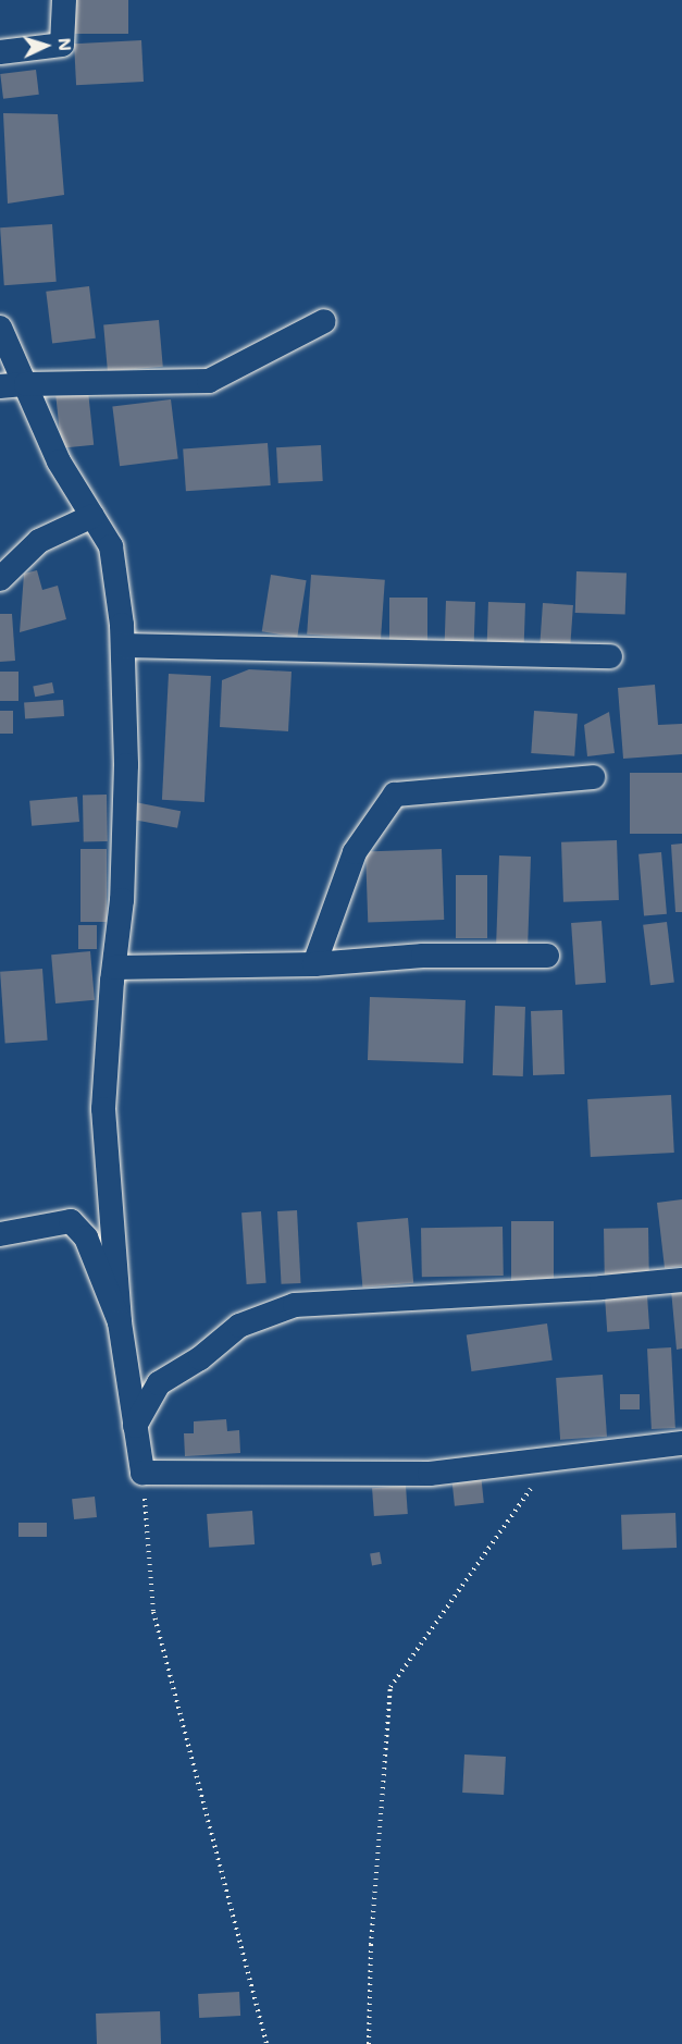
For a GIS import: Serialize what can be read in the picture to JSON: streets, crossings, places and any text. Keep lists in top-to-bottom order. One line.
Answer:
{"north":"right"}
